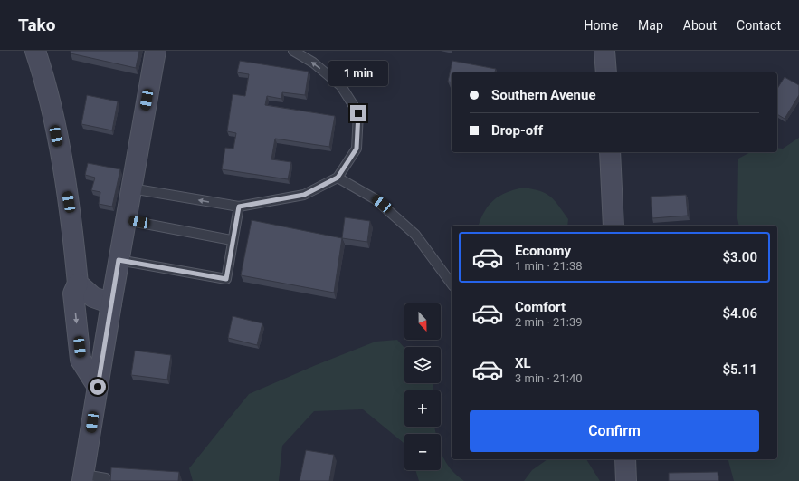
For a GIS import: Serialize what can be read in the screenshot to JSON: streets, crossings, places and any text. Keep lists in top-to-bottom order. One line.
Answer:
{"north":"bottom","page":{"header":"Tako","nav":["Home","Map","About","Contact"],"bubble":"1 min","banner":["Southern Avenue","Drop-off"],"list":[{"name":"Economy","note":"1 min · 21:38","value":"$3.00"},{"name":"Comfort","note":"2 min · 21:39","value":"$4.06"},{"name":"XL","note":"3 min · 21:40","value":"$5.11"}],"map_buttons":["+","−"],"buttons":"Confirm"}}
